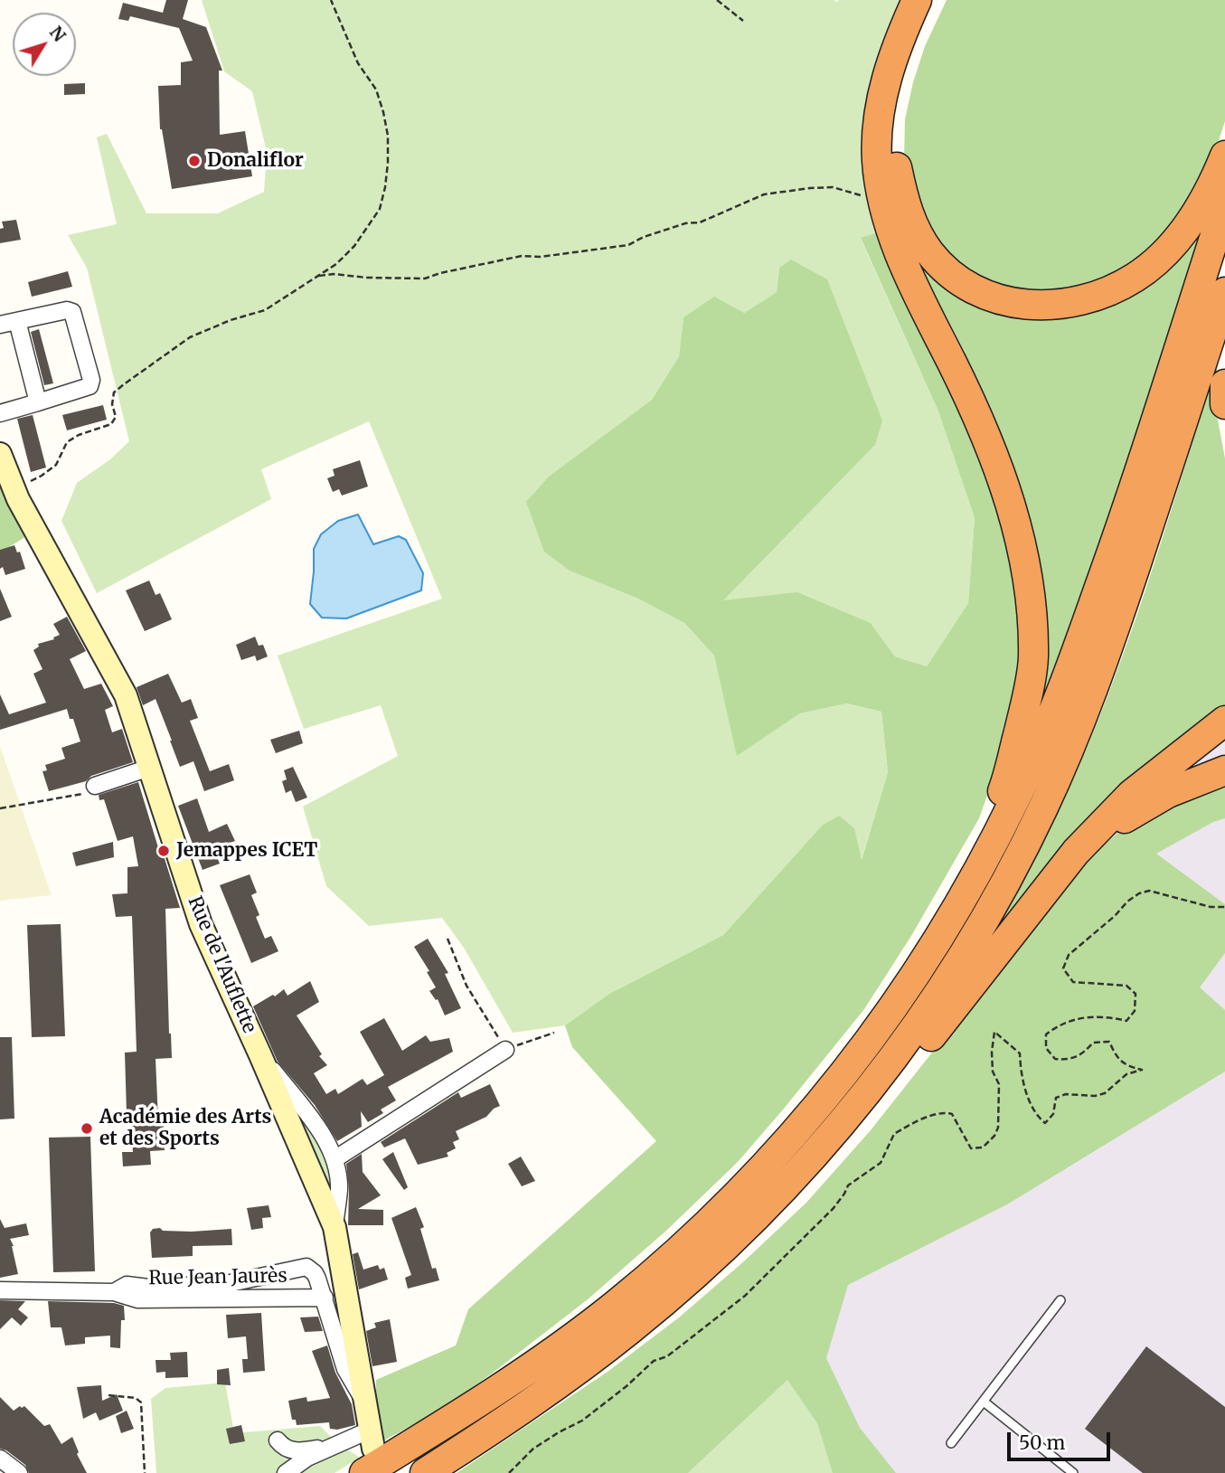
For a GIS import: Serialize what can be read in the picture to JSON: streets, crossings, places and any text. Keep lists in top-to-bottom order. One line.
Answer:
{"streets":{"street":["Rue de l'Auflette","Rue Jean Jaurès"]},"crossings":[["Rue de l'Auflette","Rue Jean Jaurès"]],"places":["Donaliflor","Jemappes ICET","Académie des Arts et des Sports"],"scale_bar":"50 m","north":"top right"}
